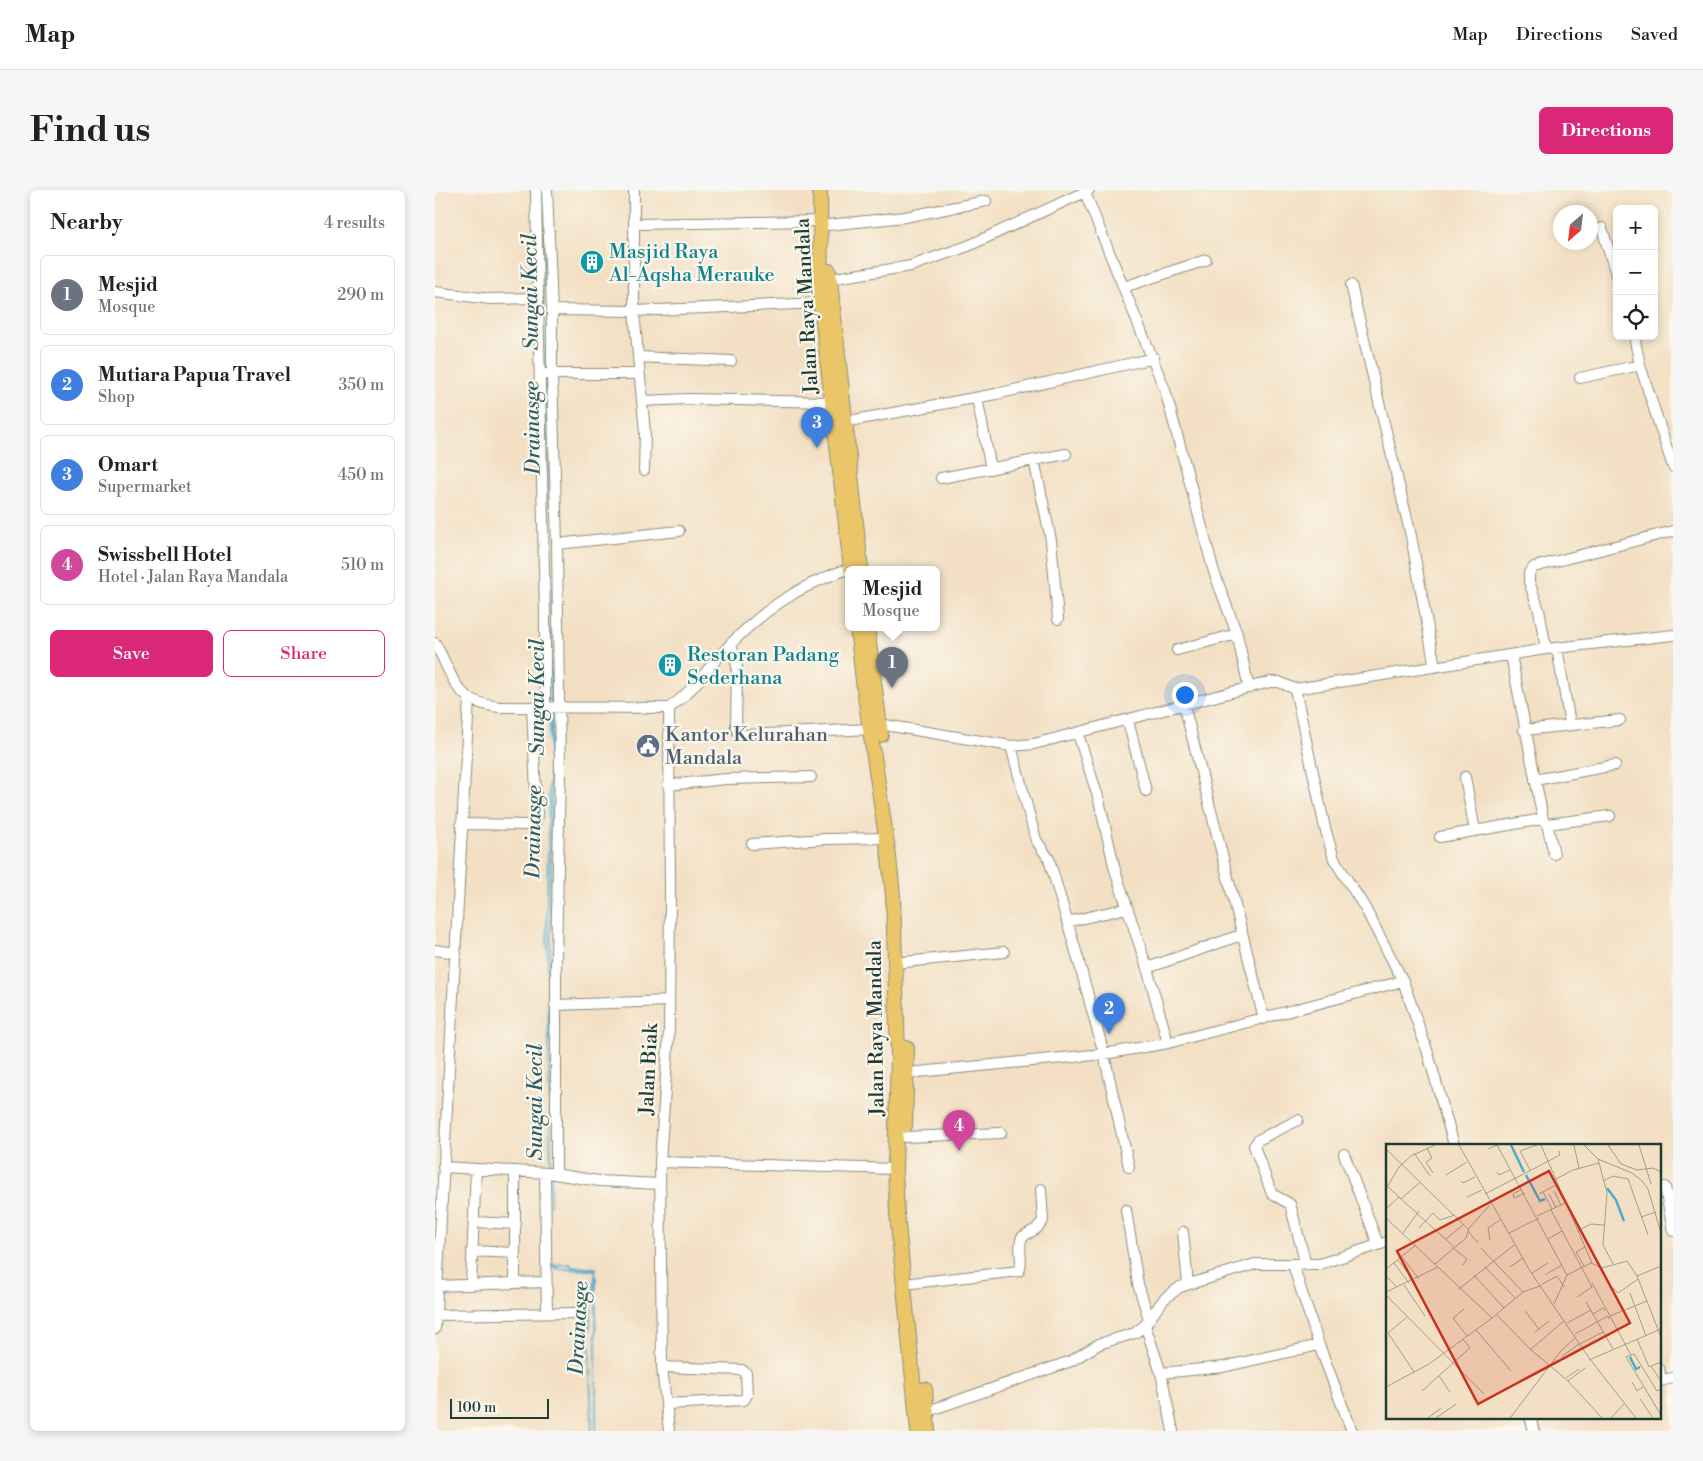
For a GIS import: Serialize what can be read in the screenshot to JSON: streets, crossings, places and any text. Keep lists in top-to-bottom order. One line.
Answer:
{"streets":{"highway":["Jalan Raya Mandala"],"street":["Jalan Biak"]},"water":["Sungai Kecil","Drainasge"],"places":{"building":["Masjid Raya Al-Aqsha Merauke","Restoran Padang Sederhana"],"public building":["Kantor Kelurahan Mandala"]},"scale_bar":"100 m","north":"bottom left","page":{"header":"Map","nav":["Map","Directions","Saved"],"buttons":["Directions",["Save","Share"]],"title":"Find us","heading":["Nearby","4 results"],"map_buttons":["+","−"],"list":[{"mark":"1","name":"Mesjid","note":"Mosque","value":"290 m"},{"mark":"2","name":"Mutiara Papua Travel","note":"Shop","value":"350 m"},{"mark":"3","name":"Omart","note":"Supermarket","value":"450 m"},{"mark":"4","name":"Swissbell Hotel","note":"Hotel · Jalan Raya Mandala","value":"510 m"}],"pins":["3","1","2","4"],"popup":["Mesjid","Mosque"],"scale":"100 m"}}
